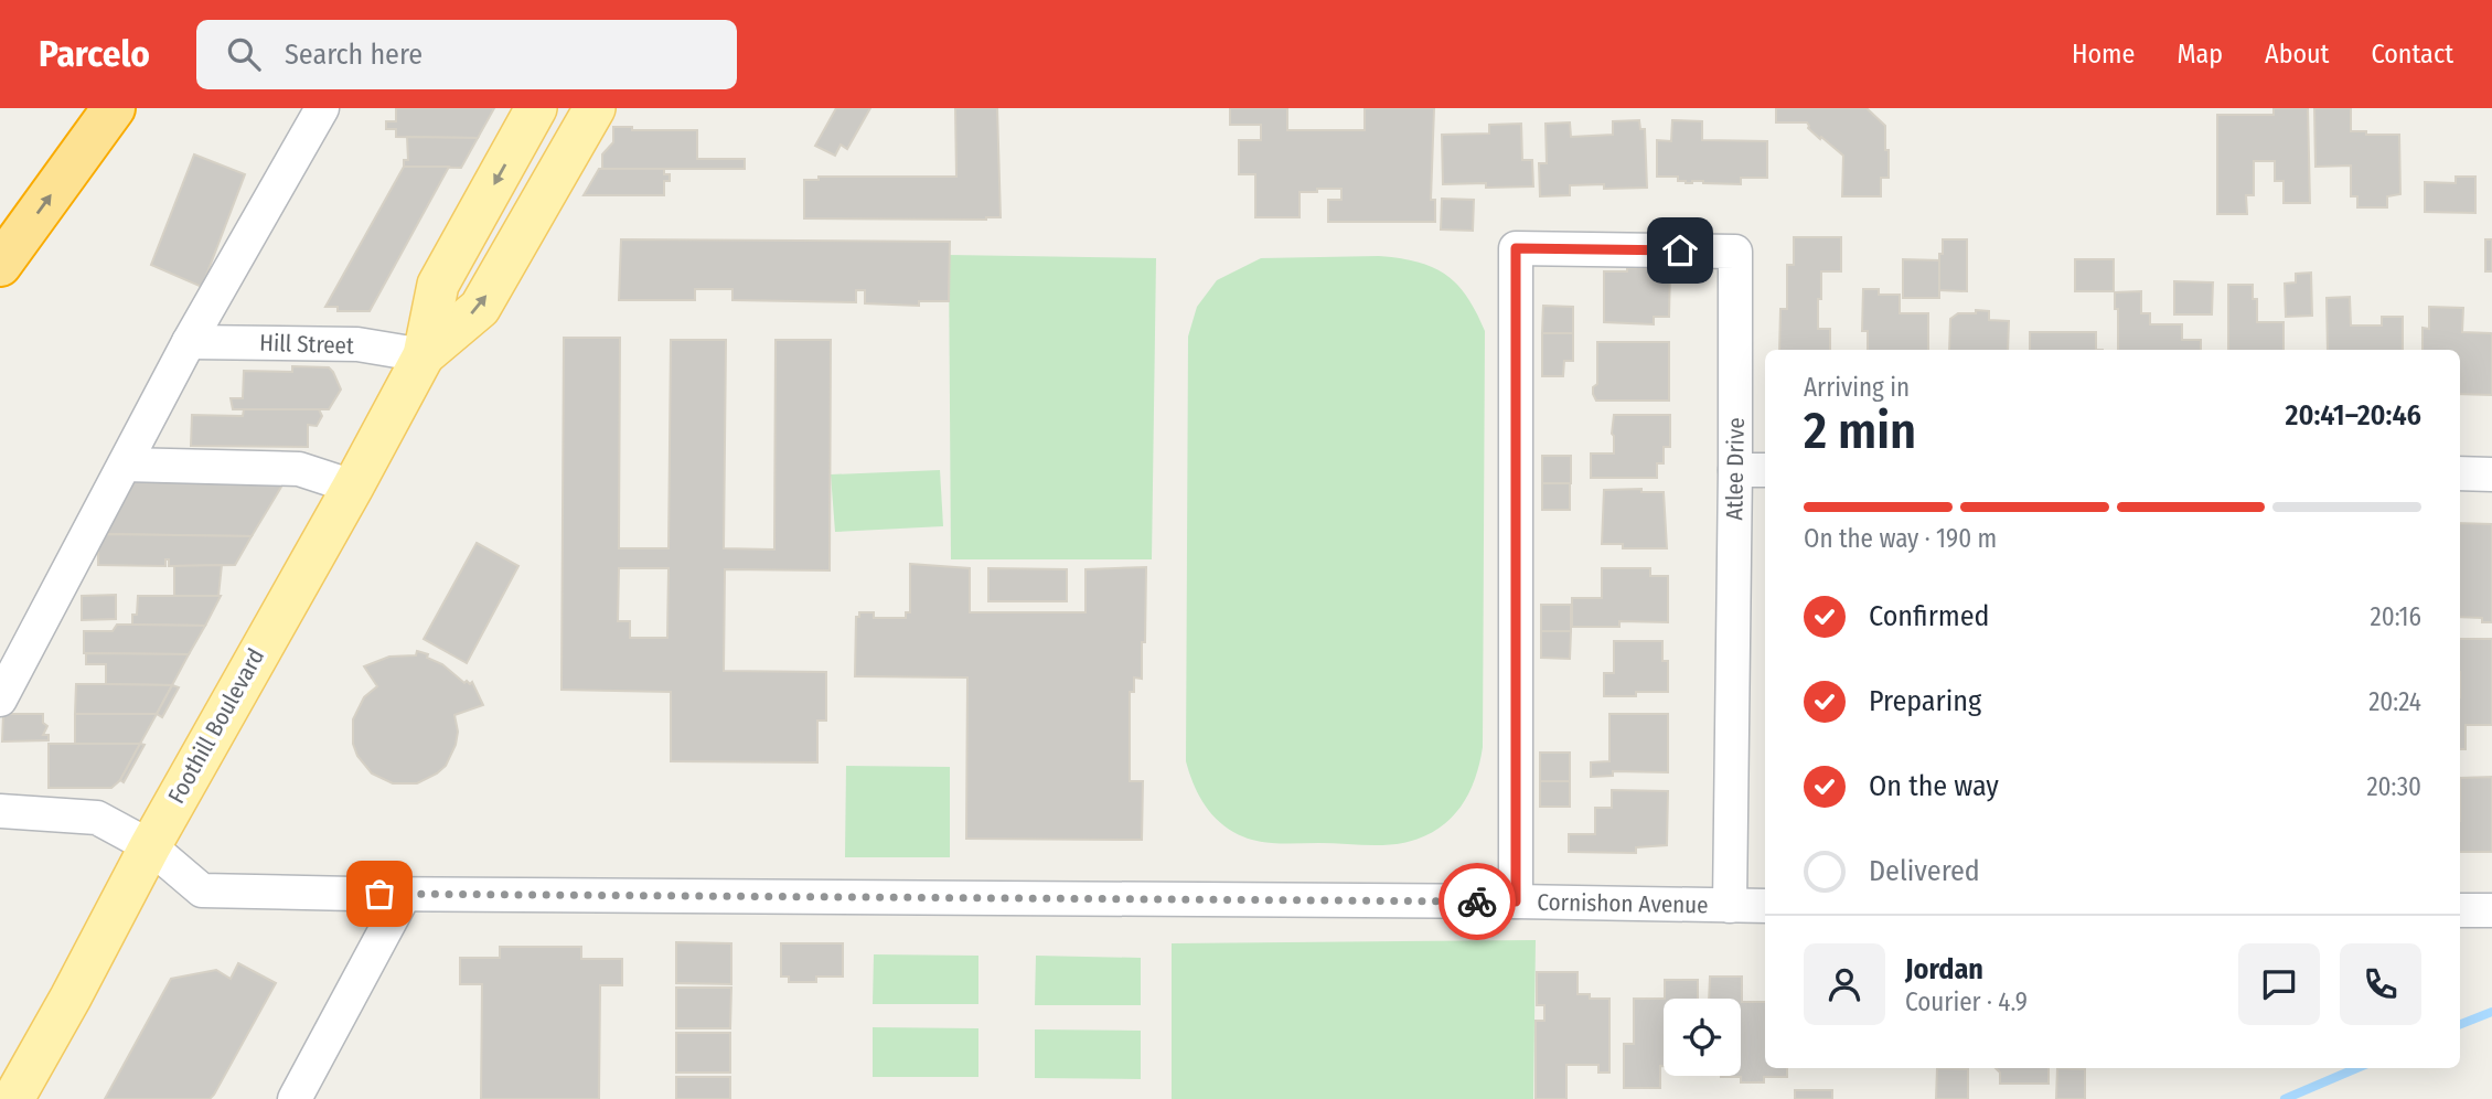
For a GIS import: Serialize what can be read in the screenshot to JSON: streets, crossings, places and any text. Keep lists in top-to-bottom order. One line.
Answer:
{"streets":{"main road":["Foothill Boulevard"],"street":["Hill Street","Atlee Drive","Cornishon Avenue"]},"crossings":[["Hill Street","Foothill Boulevard"],["Atlee Drive","Cornishon Avenue"],["Foothill Boulevard","Cornishon Avenue"]],"page":{"header":"Parcelo","search":"Search here","nav":["Home","Map","About","Contact"],"heading":["2 min","Arriving in","20:41–20:46"],"panel":["Jordan","Courier · 4.9"],"bar":"On the way · 190 m","list":[["Confirmed","20:16"],["Preparing","20:24"],["On the way","20:30"],"Delivered"]}}
